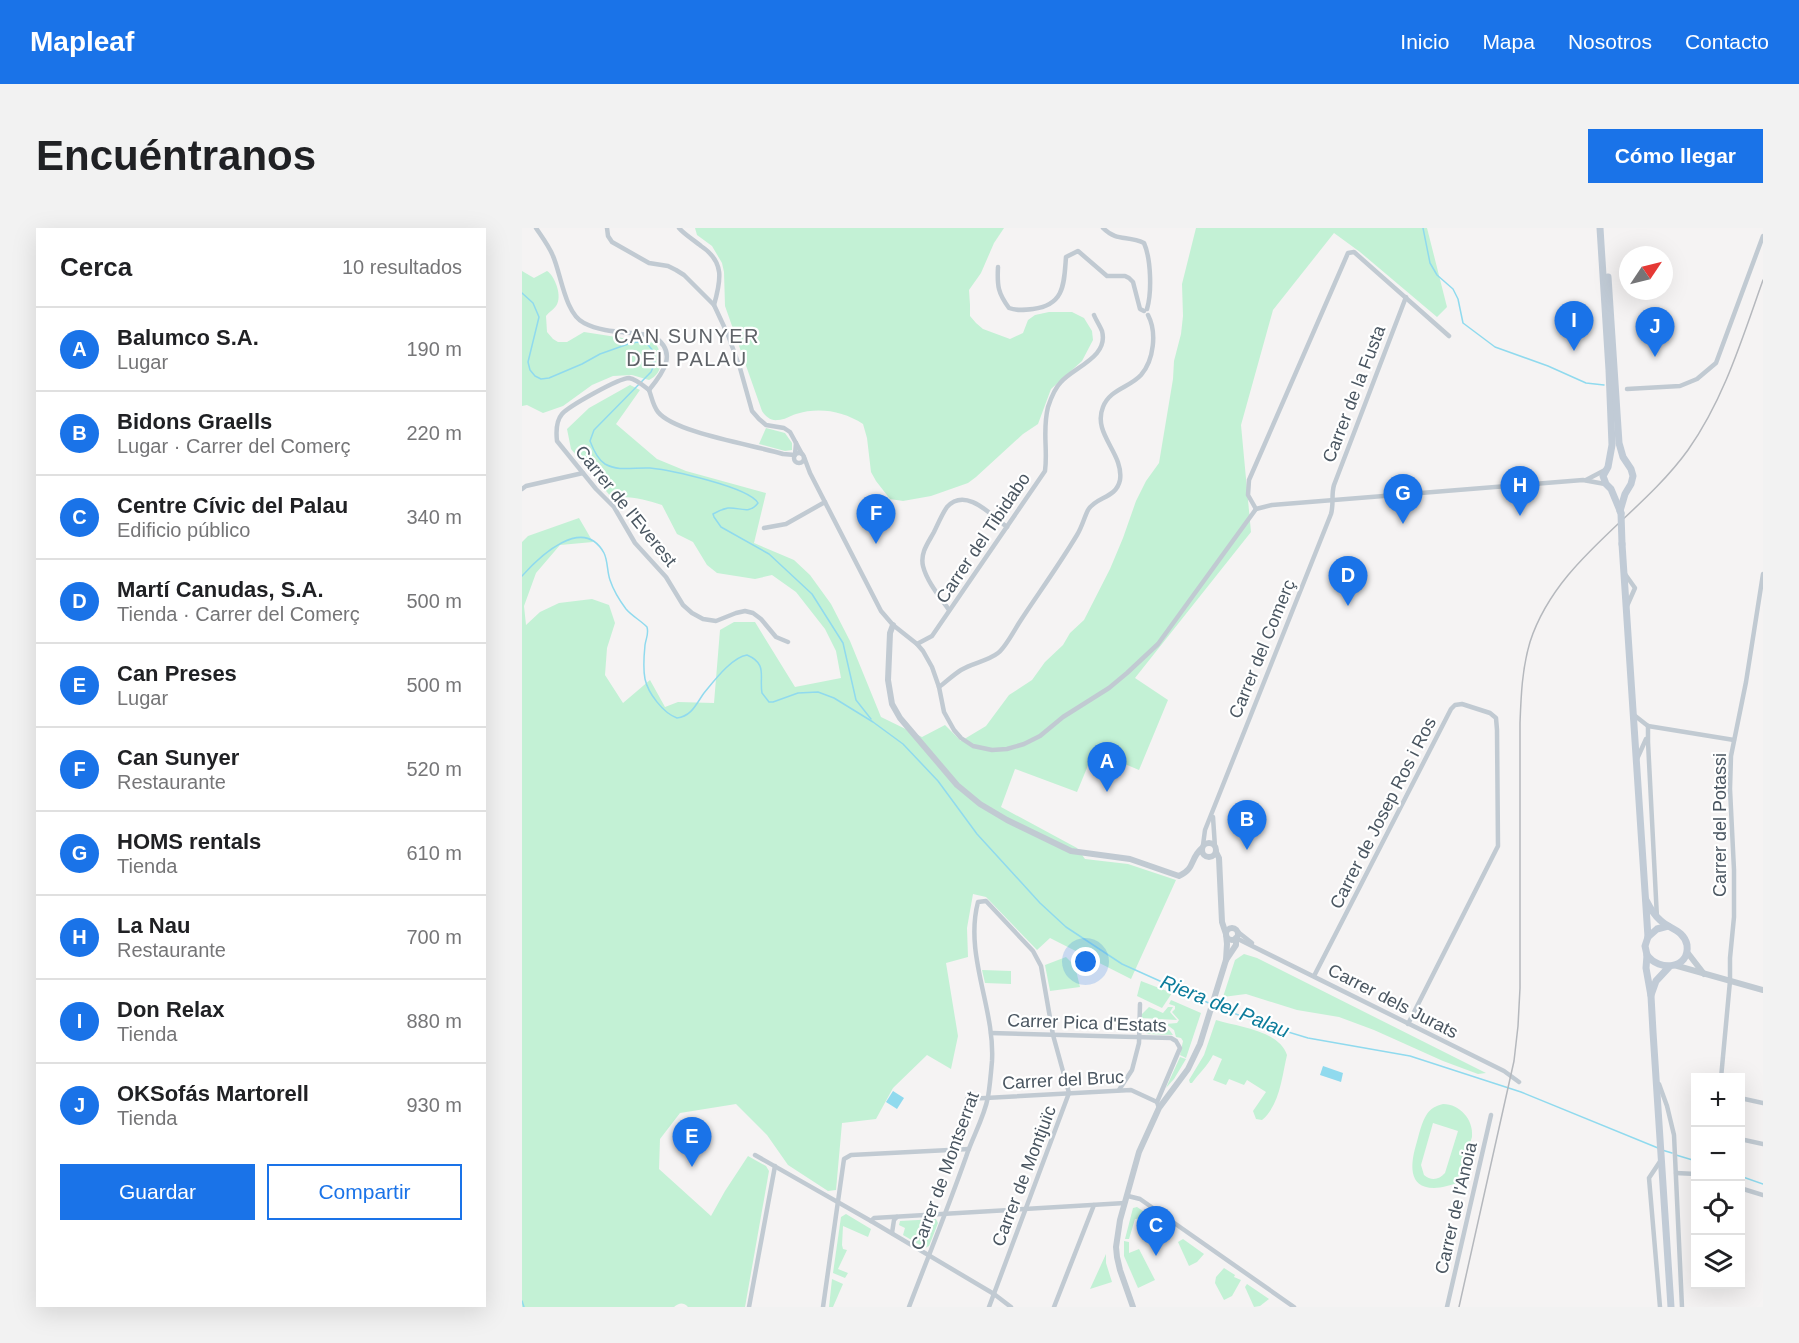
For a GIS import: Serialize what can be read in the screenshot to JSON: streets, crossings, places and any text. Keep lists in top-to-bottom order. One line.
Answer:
{"streets":{"street":["Carrer de la Fusta","Carrer de l'Everest","Carrer del Tibidabo","Carrer del Comerç","Carrer de Josep Ros i Ros","Carrer del Potassi","Carrer dels Jurats","Carrer Pica d'Estats","Carrer del Bruc","Carrer de Montserrat","Carrer de Montjuïc","Carrer de l'Anoia"]},"crossings":[["Carrer de la Fusta","Carrer del Comerç"],["Carrer de Josep Ros i Ros","Carrer dels Jurats"],["Carrer Pica d'Estats","Carrer del Bruc"],["Carrer Pica d'Estats","Carrer de Montserrat"],["Carrer Pica d'Estats","Carrer de Montjuïc"],["Carrer del Bruc","Carrer de Montserrat"],["Carrer del Bruc","Carrer de Montjuïc"],["Carrer de Montserrat","Carrer de Montjuïc"]],"districts":["CAN SUNYER DEL PALAU"],"water":["Riera del Palau"],"north":"top right","page":{"header":"Mapleaf","nav":["Inicio","Mapa","Nosotros","Contacto"],"buttons":["Cómo llegar",["Guardar","Compartir"]],"title":"Encuéntranos","heading":["Cerca","10 resultados"],"pins":["I","J","H","G","F","D","A","B","E","C"],"list":[{"mark":"A","name":"Balumco S.A.","note":"Lugar","value":"190 m"},{"mark":"B","name":"Bidons Graells","note":"Lugar · Carrer del Comerç","value":"220 m"},{"mark":"C","name":"Centre Cívic del Palau","note":"Edificio público","value":"340 m"},{"mark":"D","name":"Martí Canudas, S.A.","note":"Tienda · Carrer del Comerç","value":"500 m"},{"mark":"E","name":"Can Preses","note":"Lugar","value":"500 m"},{"mark":"F","name":"Can Sunyer","note":"Restaurante","value":"520 m"},{"mark":"G","name":"HOMS rentals","note":"Tienda","value":"610 m"},{"mark":"H","name":"La Nau","note":"Restaurante","value":"700 m"},{"mark":"I","name":"Don Relax","note":"Tienda","value":"880 m"},{"mark":"J","name":"OKSofás Martorell","note":"Tienda","value":"930 m"}],"map_buttons":["+","−"]}}
